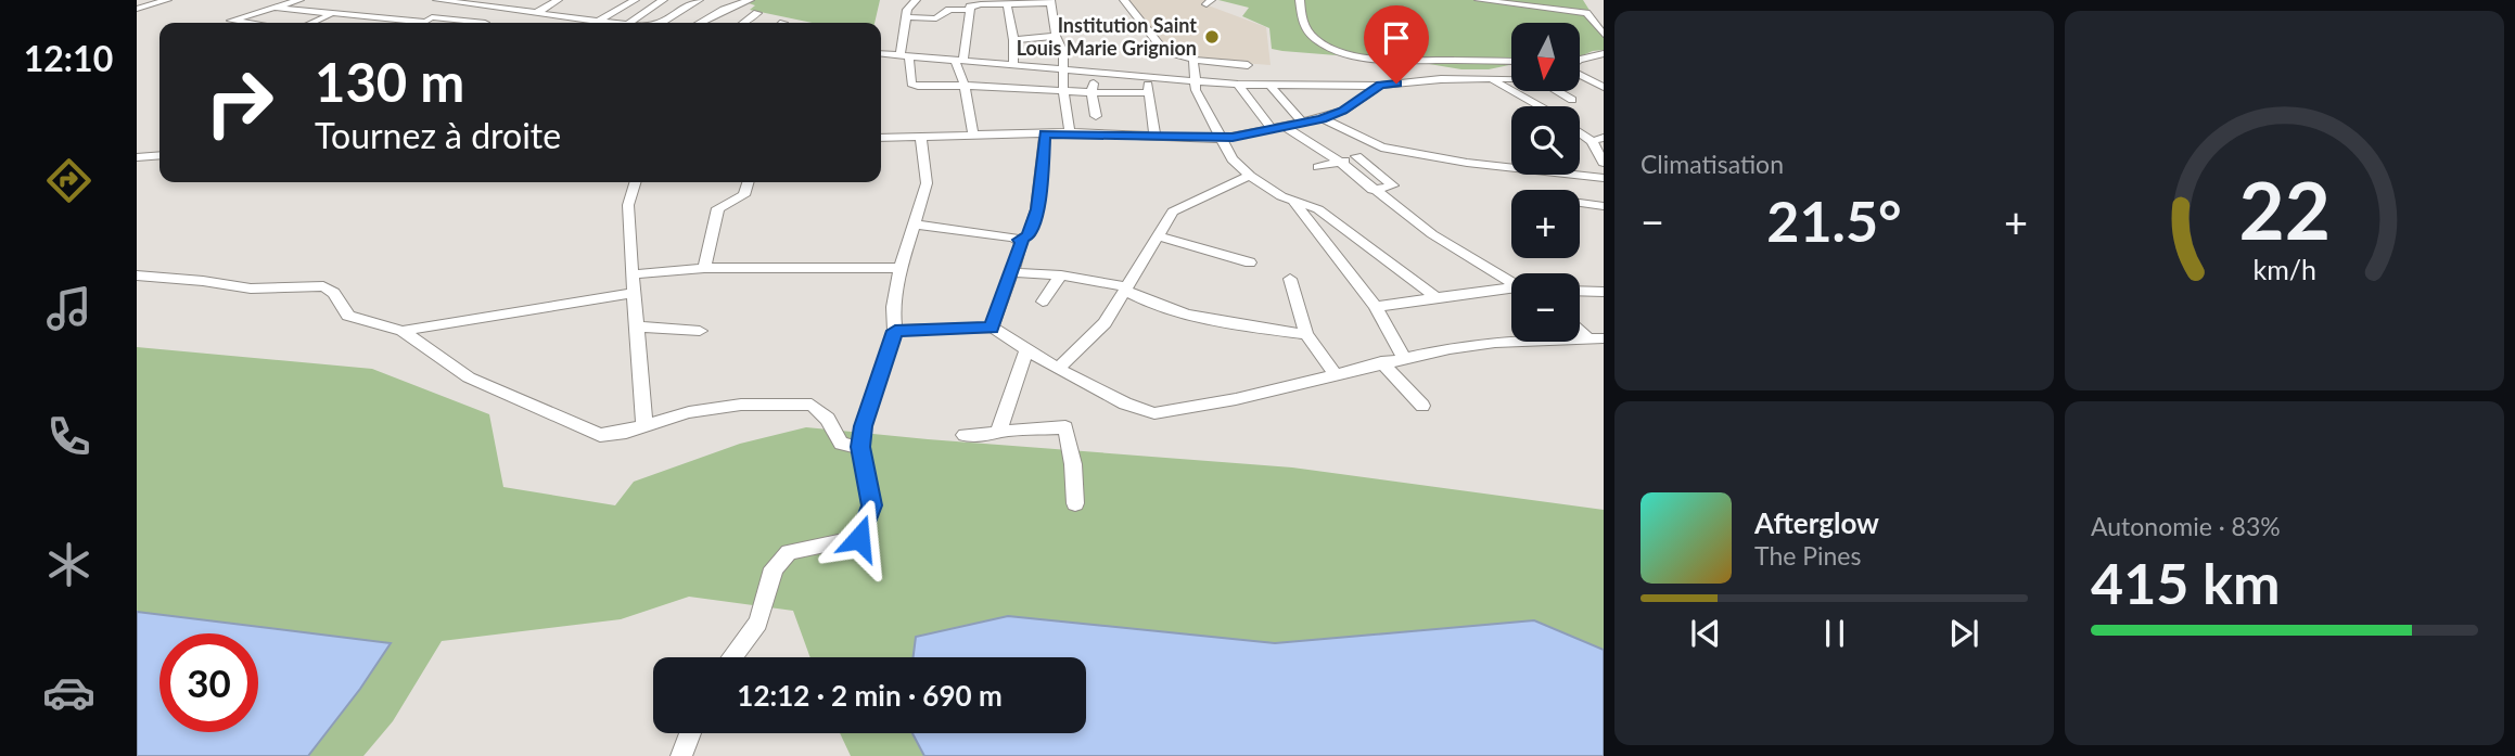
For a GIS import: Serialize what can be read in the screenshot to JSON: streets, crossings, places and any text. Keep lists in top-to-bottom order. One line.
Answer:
{"places":["Institution Saint Louis Marie Grignion"],"north":"bottom","page":{"tabs":"12:10","tile":["Climatisation",["Autonomie · 83%","415 km"]],"map_buttons":["+","−"],"turn":["130 m","Tournez à droite"],"heat":["−","21.5°","+"],"song":["Afterglow","The Pines"],"limit":"30","trip":"12:12 · 2 min · 690 m","gauge":["22","km/h"]}}
